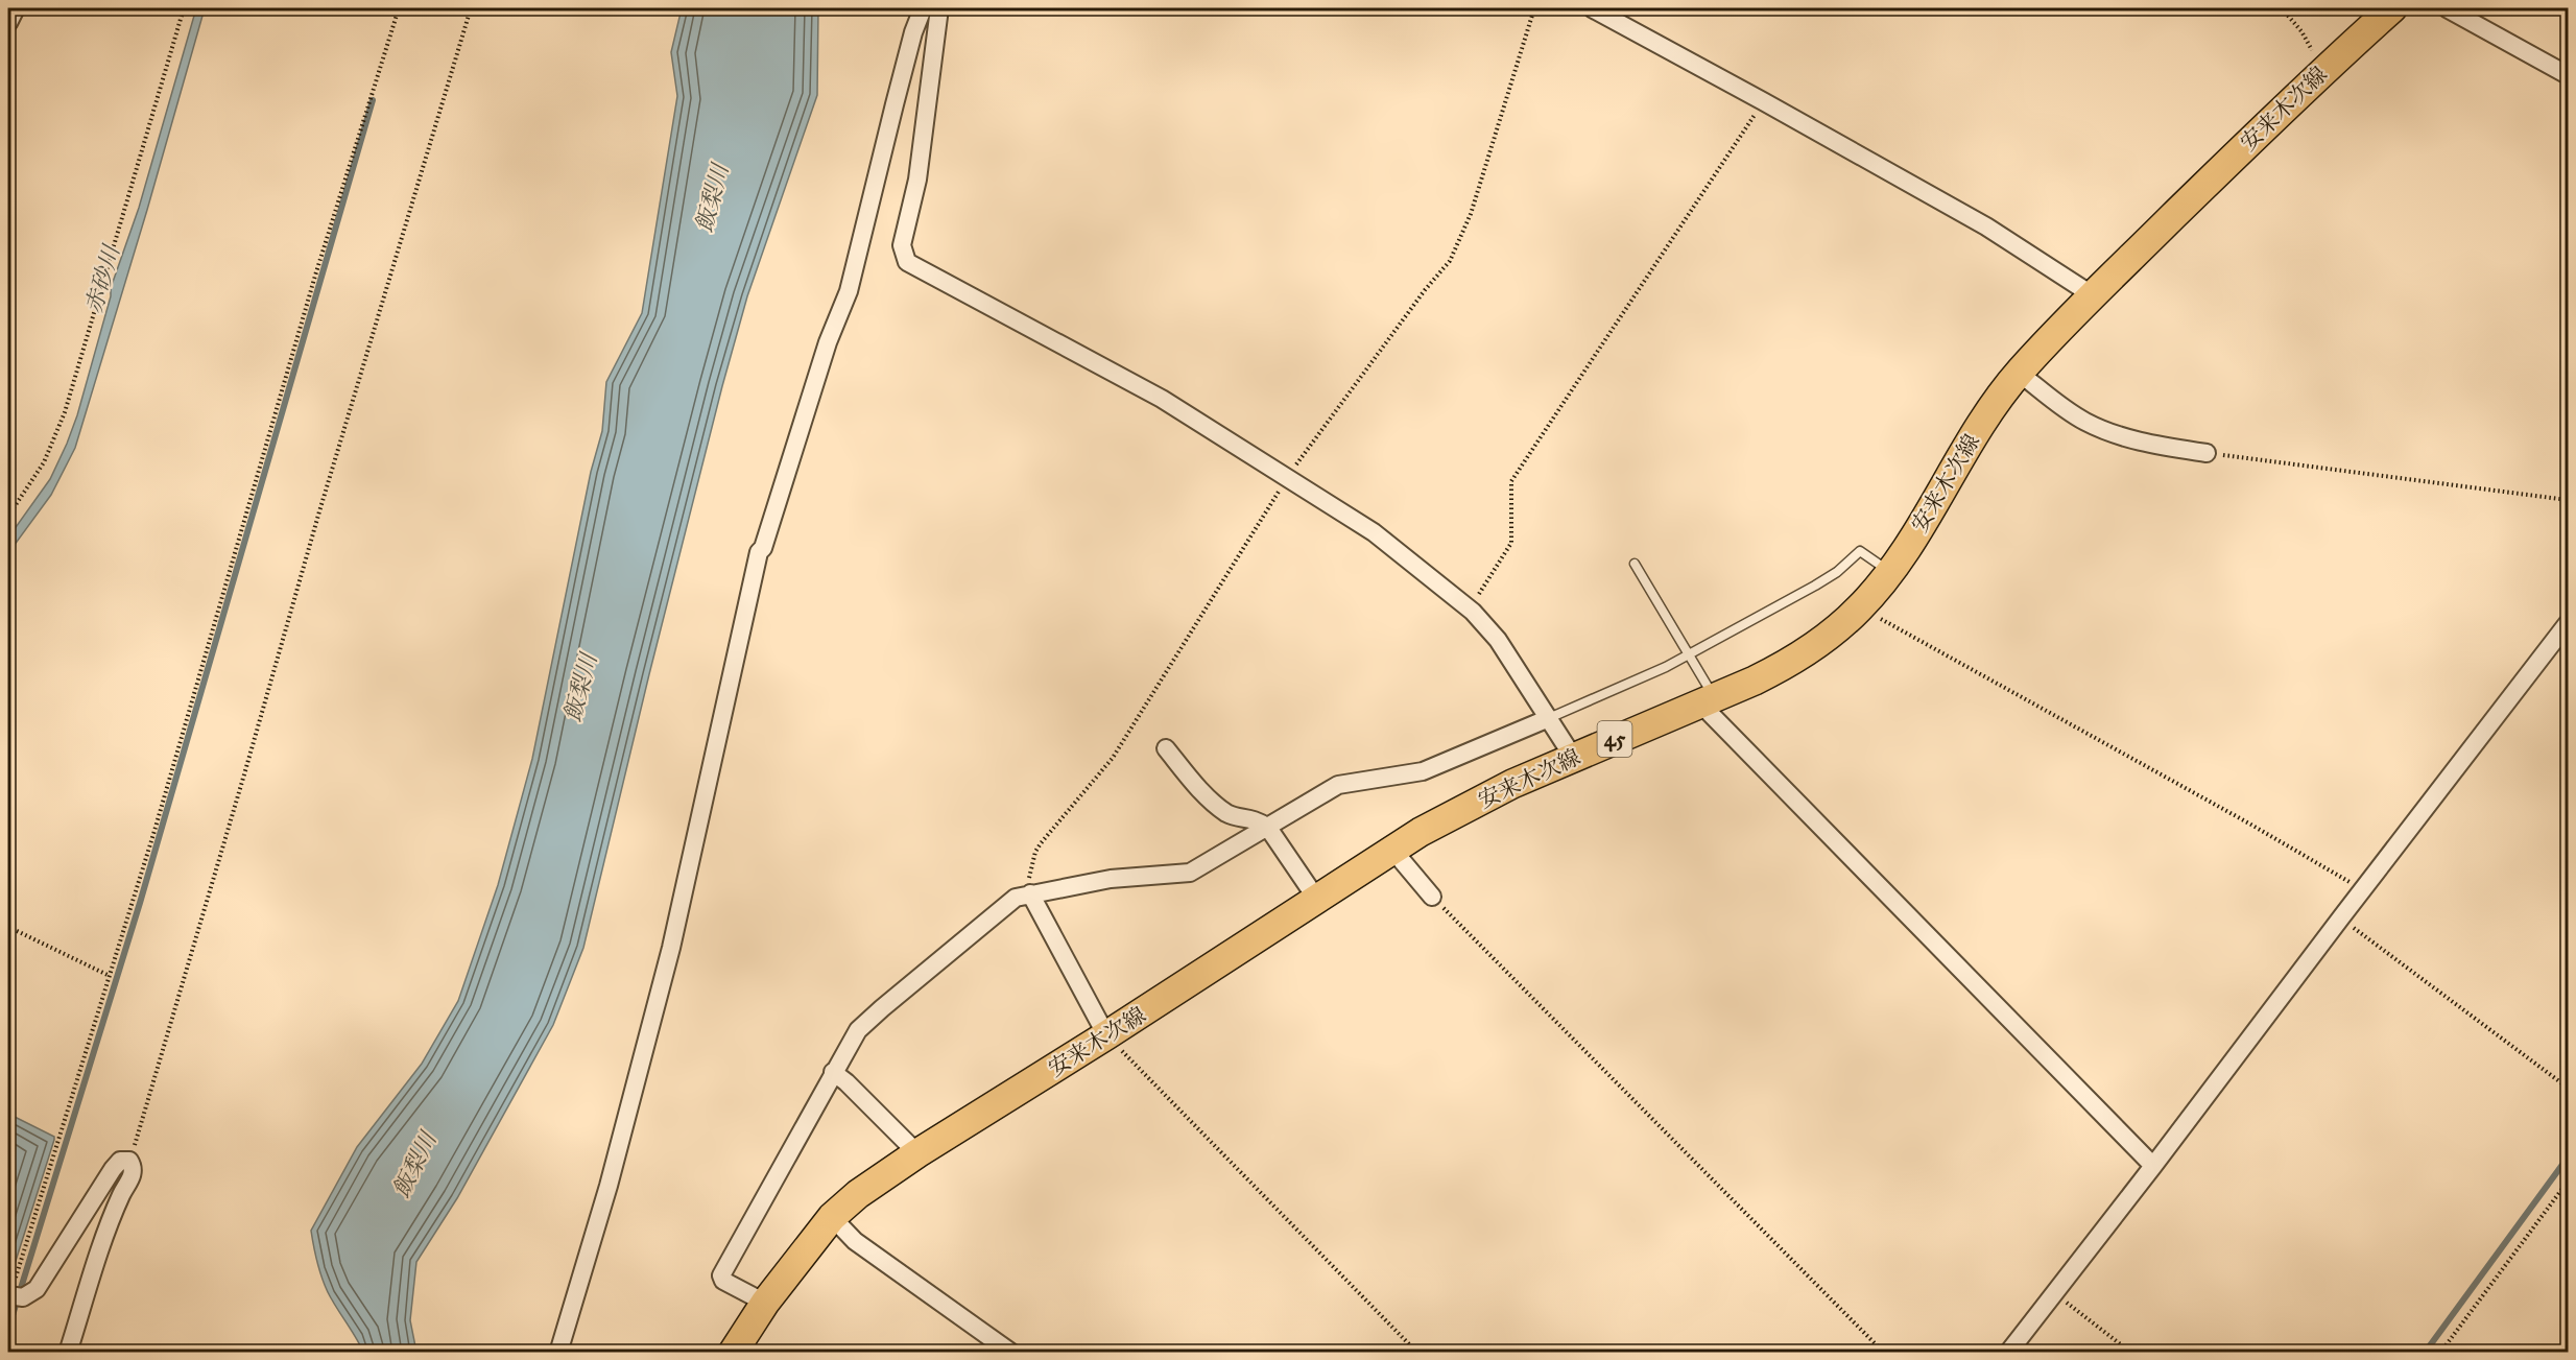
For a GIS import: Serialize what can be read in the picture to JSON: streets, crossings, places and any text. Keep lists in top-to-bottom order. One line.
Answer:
{"streets":{"main road":["安来木次線","45"]},"water":["飯梨川","赤砂川"]}
